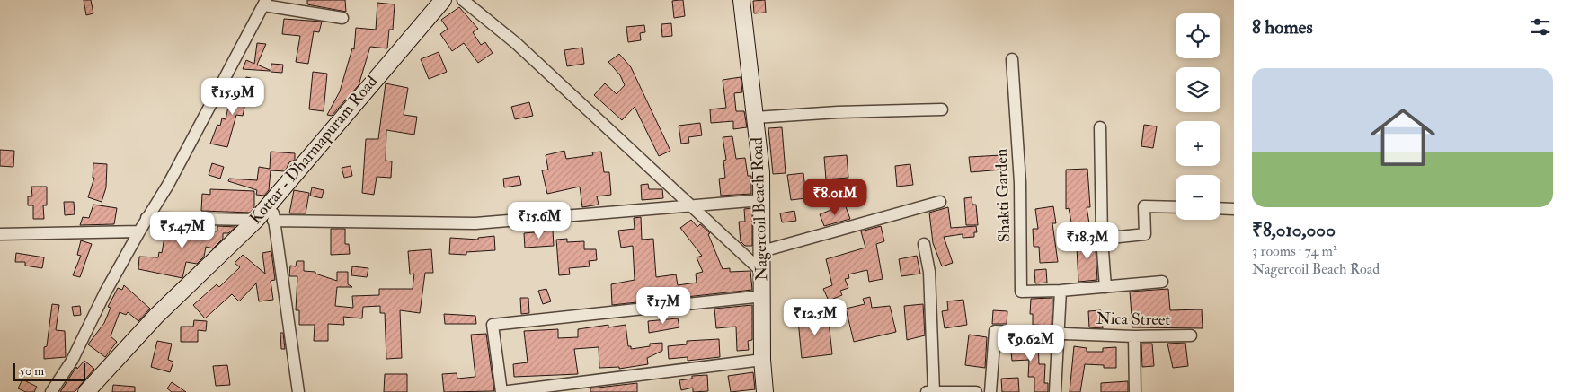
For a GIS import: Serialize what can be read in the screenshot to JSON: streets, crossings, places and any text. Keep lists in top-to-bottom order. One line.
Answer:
{"streets":{"main road":["Kottar - Dharmapuram Road","Nagercoil Beach Road"],"street":["Shakti Garden","Nica Street"]},"scale_bar":"50 m","page":{"heading":"8 homes","map_buttons":["+","−"],"list":[{"name":"₹8,010,000","note":"3 rooms · 74 m² · Nagercoil Beach Road"}],"price":["₹15.9M","₹8.01M","₹15.6M","₹5.47M","₹18.3M","₹17M","₹12.5M","₹9.62M"],"scale":"50 m"}}
